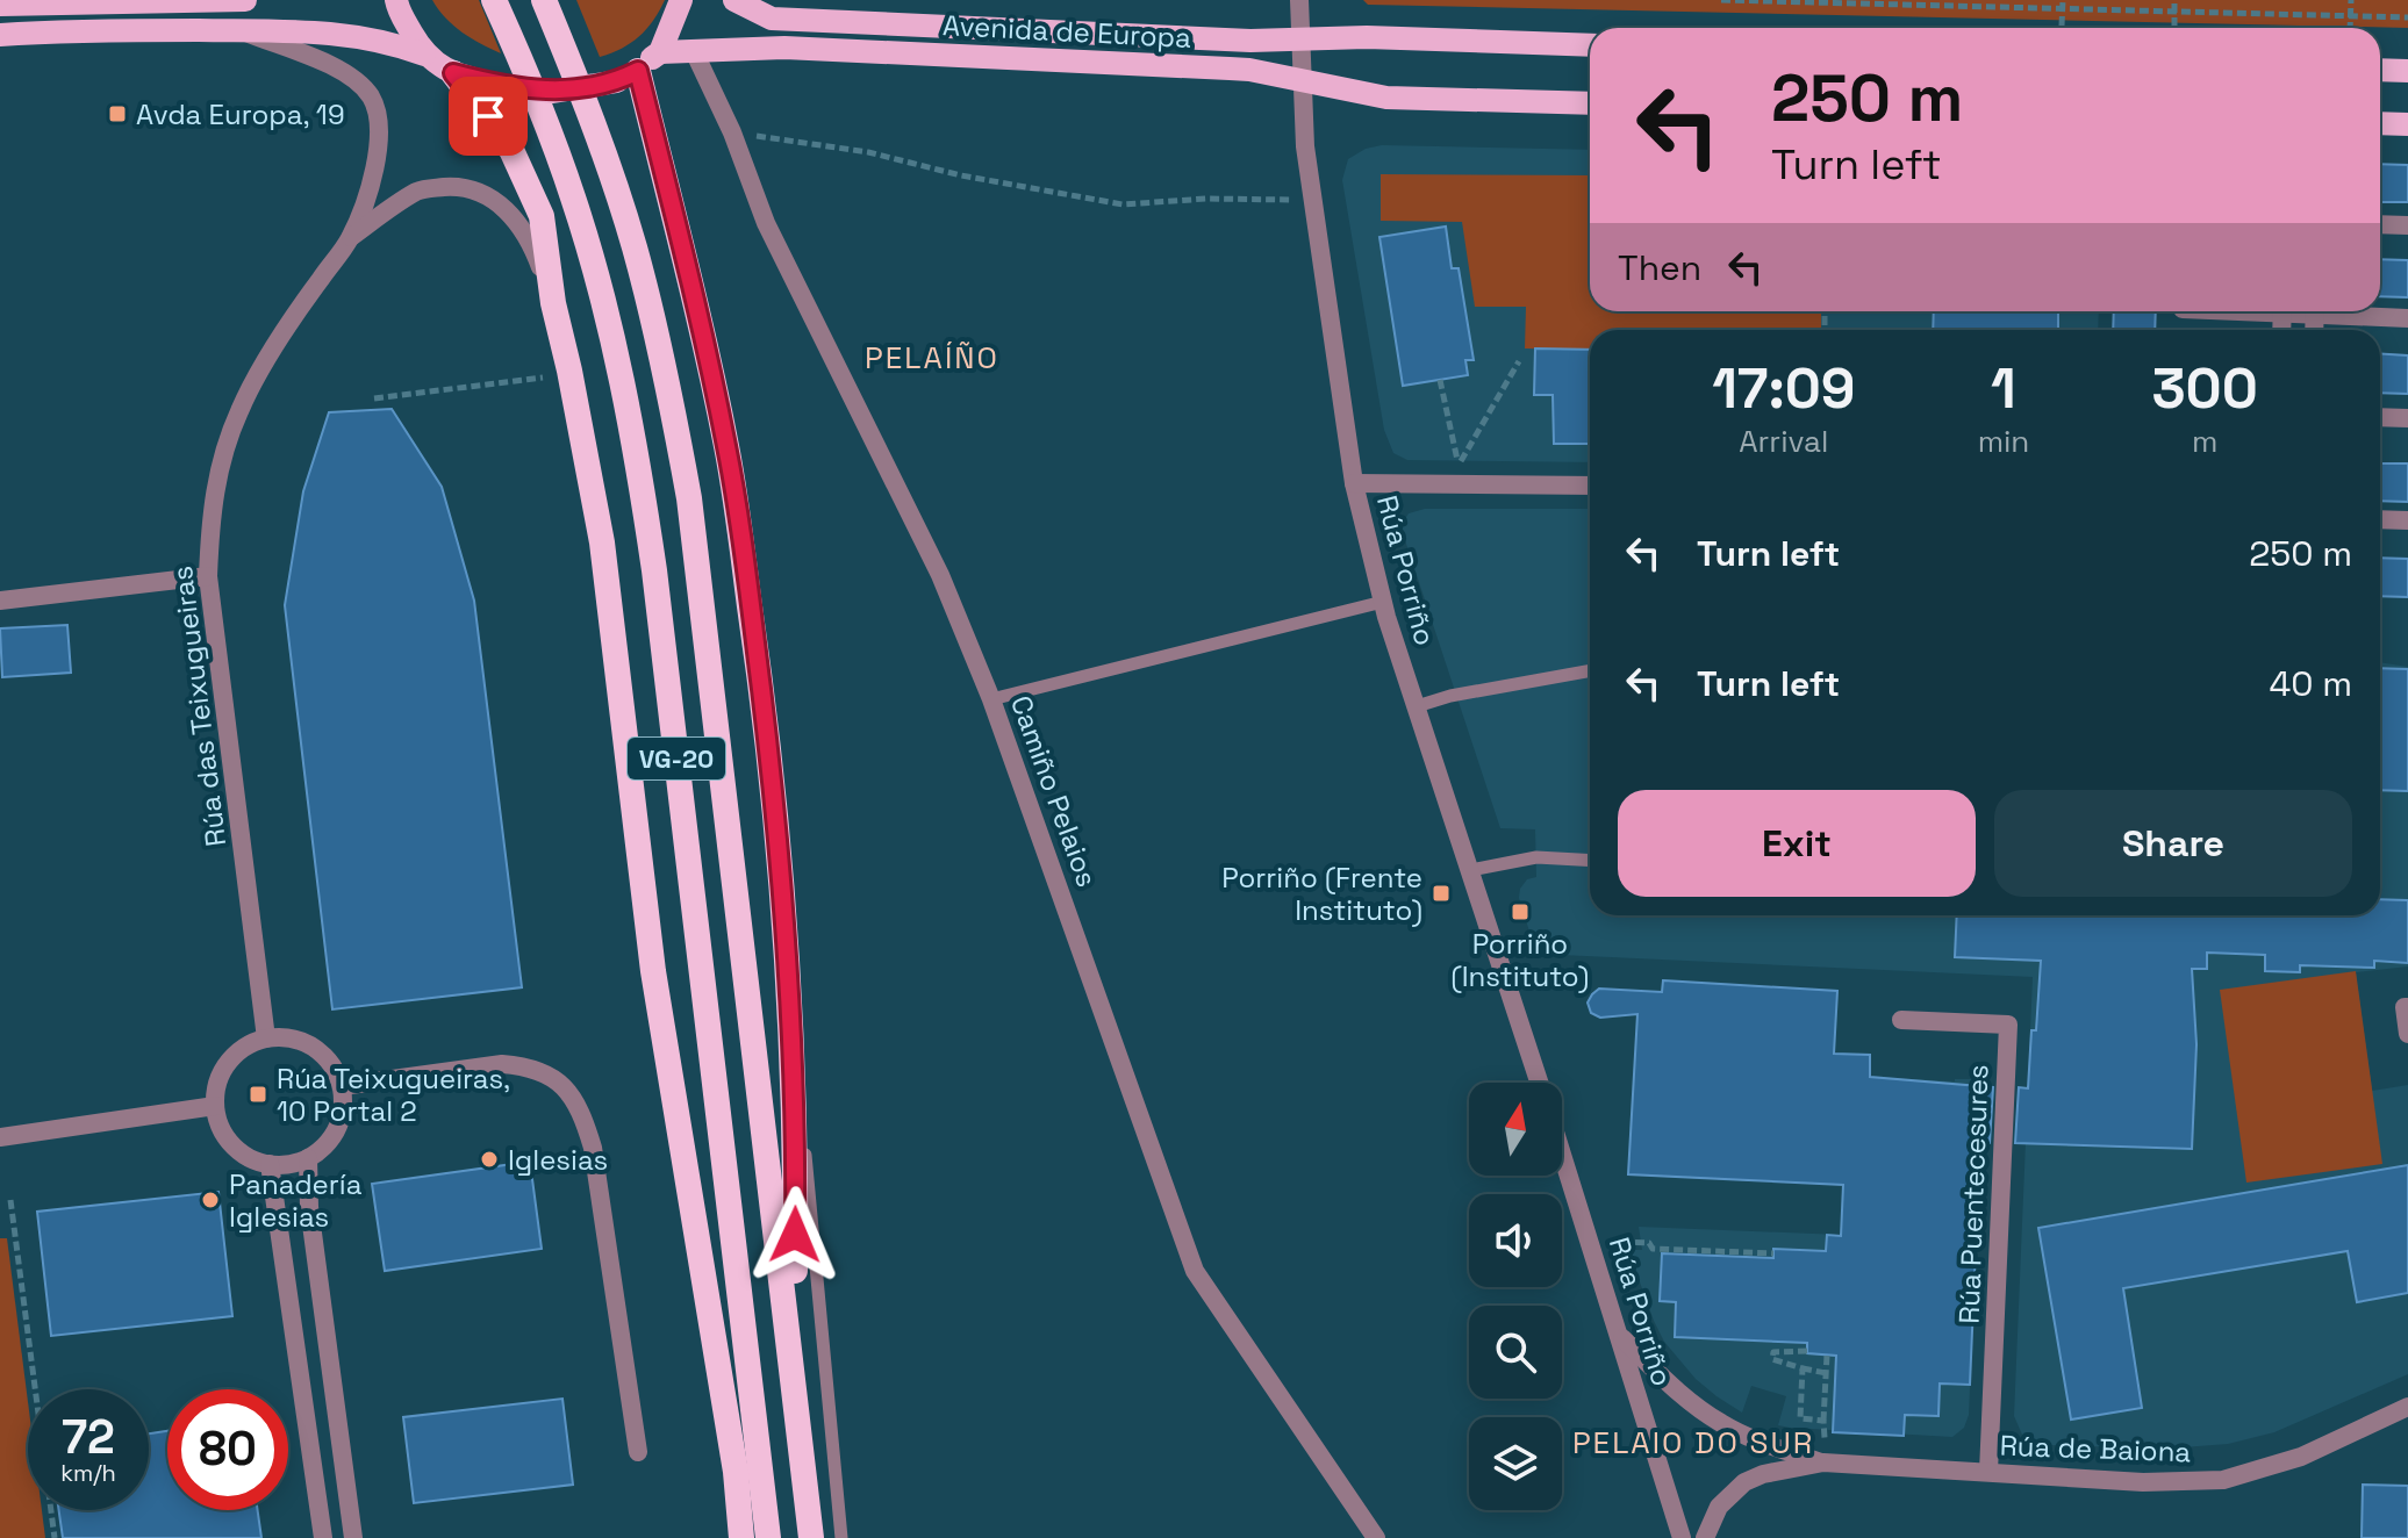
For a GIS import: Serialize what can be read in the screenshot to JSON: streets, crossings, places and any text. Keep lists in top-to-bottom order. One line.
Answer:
{"streets":{"highway":["VG-20"],"main road":["Avenida de Europa"],"street":["Rúa Porriño","Rúa das Teixugueiras","Camiño Pelaios","Rúa Puentecesures","Rúa de Baiona"]},"crossings":[["Avenida de Europa","Rúa Porriño"],["Avenida de Europa","Camiño Pelaios"],["Rúa Porriño","Rúa de Baiona"],["Rúa Puentecesures","Rúa de Baiona"]],"districts":["PELAÍÑO","PELAIO DO SUR"],"places":{"transit":["Avda Europa, 19","Porriño (Frente Instituto)","Porriño (Instituto)","Rúa Teixugueiras, 10 Portal 2"],"other":["Iglesias","Panadería Iglesias"]},"north":"top","page":{"turn":["250 m","Turn left"],"then":"Then","eta":["17:09","Arrival","1","min","300","m"],"list":[{"name":"Turn left","value":"250 m"},{"name":"Turn left","value":"40 m"}],"buttons":["Exit","Share"],"speed":"72 km/h","limit":"80"}}
